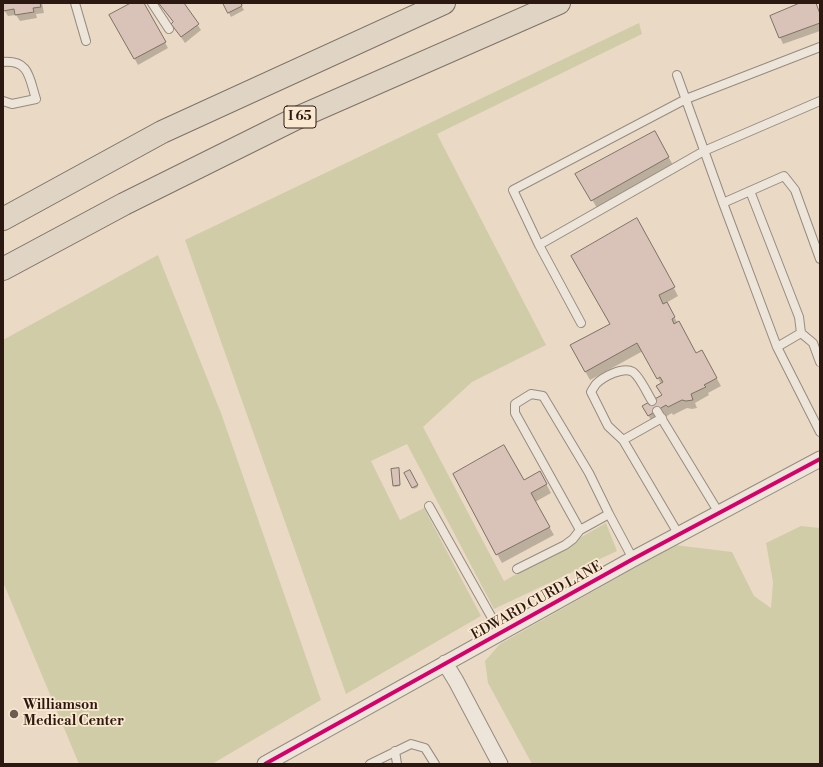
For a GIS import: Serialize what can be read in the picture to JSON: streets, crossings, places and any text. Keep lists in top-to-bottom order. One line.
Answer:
{"streets":{"highway":["I 65"],"street":["EDWARD CURD LANE"]},"places":["Williamson Medical Center"]}
